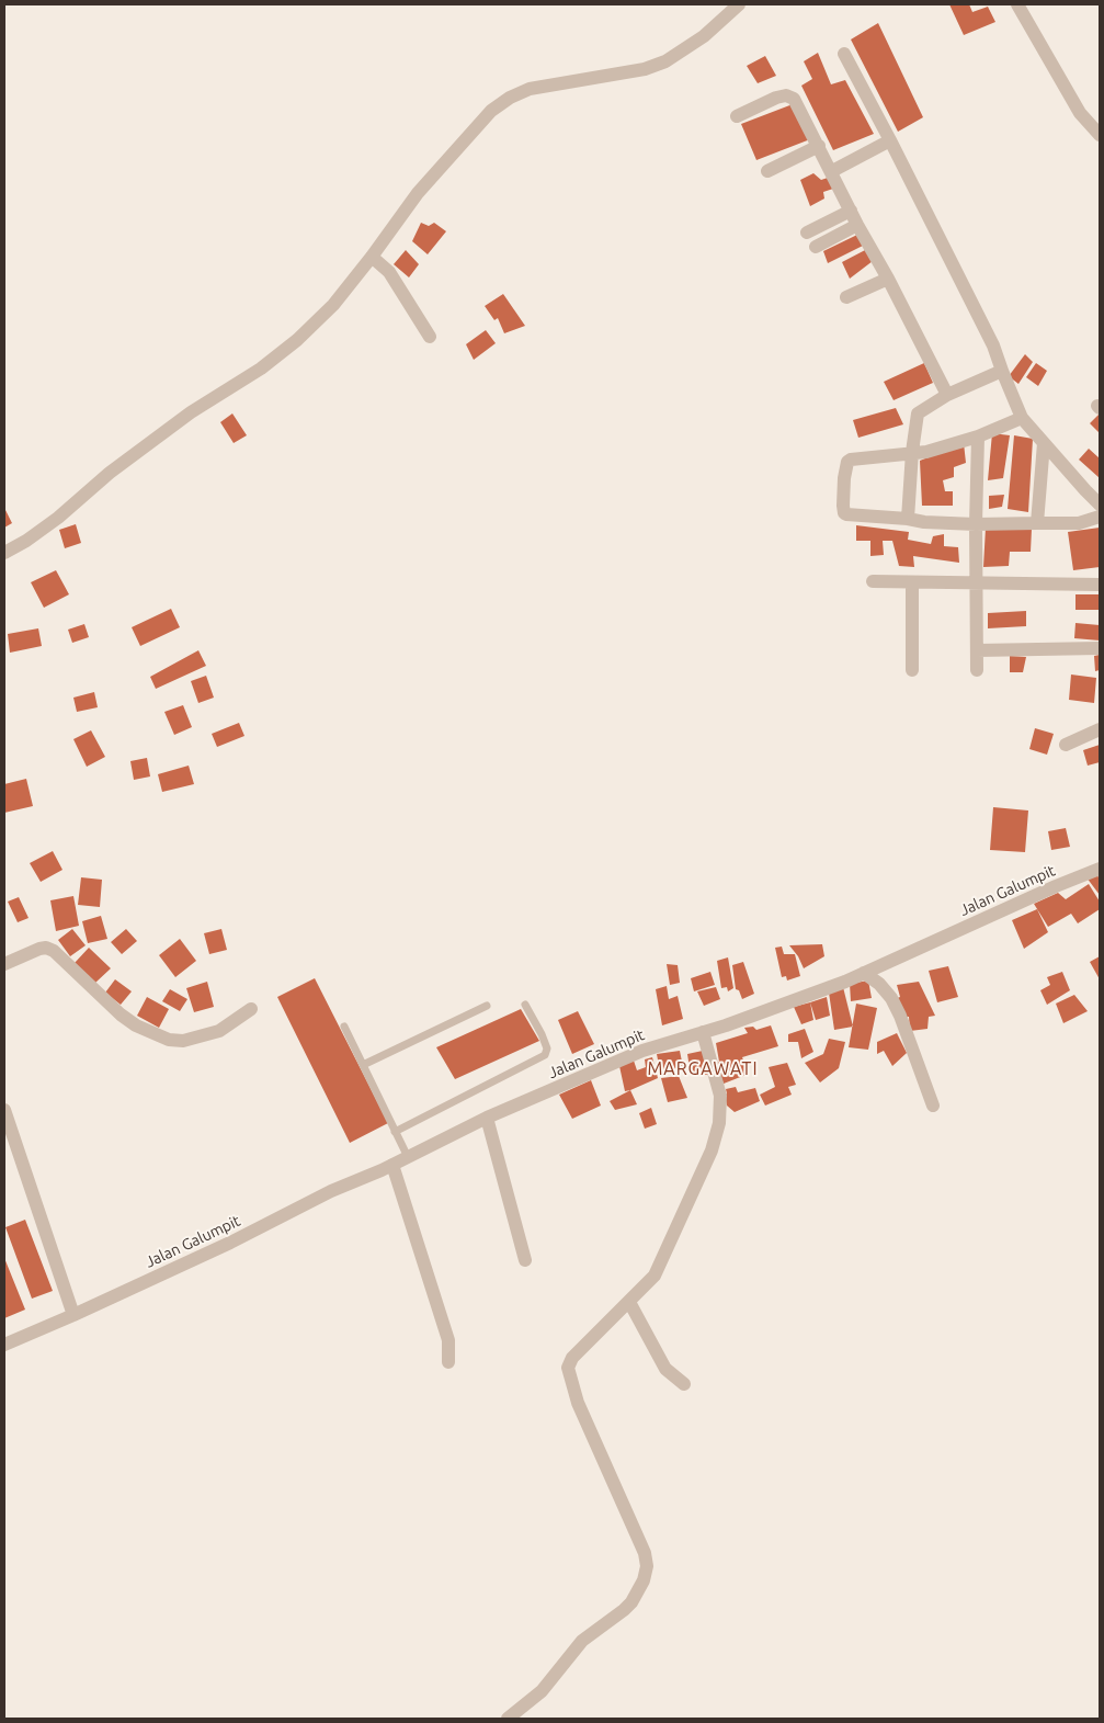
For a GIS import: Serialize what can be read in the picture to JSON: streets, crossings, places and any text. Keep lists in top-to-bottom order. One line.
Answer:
{"streets":{"street":["Jalan Galumpit"]},"districts":["MARGAWATI"]}
